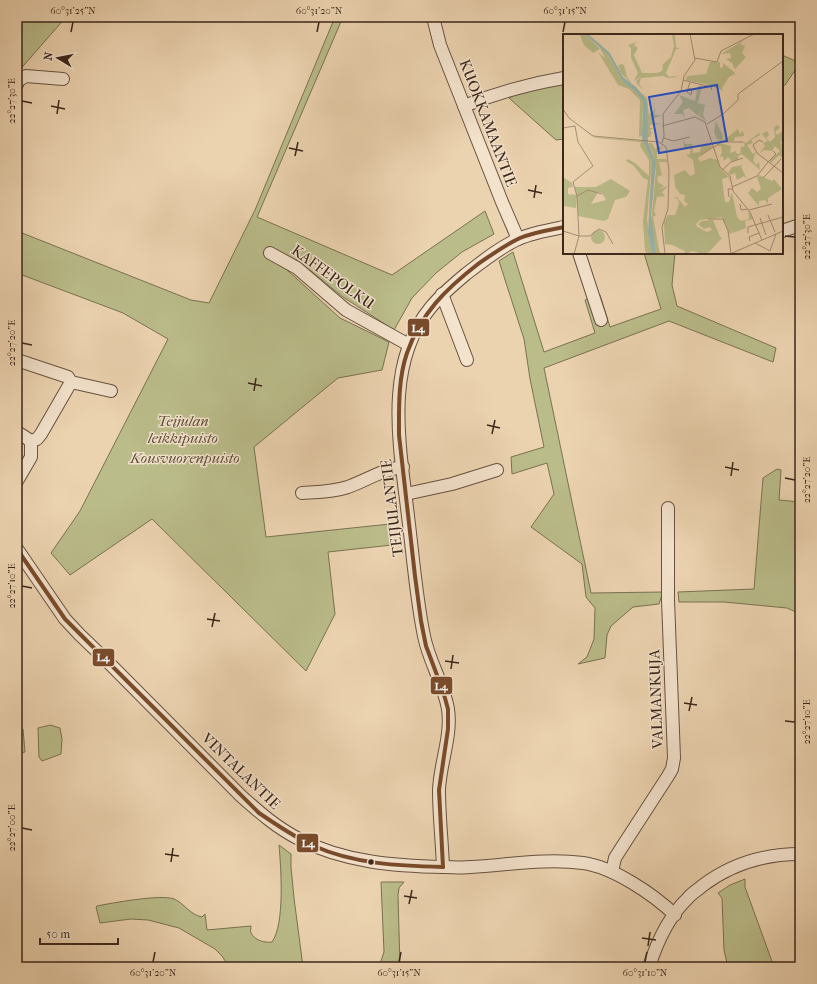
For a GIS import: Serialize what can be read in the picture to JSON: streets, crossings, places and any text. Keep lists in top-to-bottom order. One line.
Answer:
{"streets":{"street":["KUOKKAMAANTIE","KAFFEPOLKU","TEIJULANTIE","VALMANKUJA","VINTALANTIE"]},"crossings":[["KUOKKAMAANTIE","TEIJULANTIE"],["KAFFEPOLKU","TEIJULANTIE"],["TEIJULANTIE","VINTALANTIE"],["VALMANKUJA","VINTALANTIE"]],"parks":["Teijulan leikkipuisto","Kousvuorenpuisto"],"lines":["transit line L4"],"scale_bar":"50 m","north":"left","coordinates":["60°31'25\"N","60°31'20\"N","60°31'15\"N","22°27'30\"E","22°27'20\"E","22°27'10\"E","22°27'00\"E","60°31'10\"N"]}
